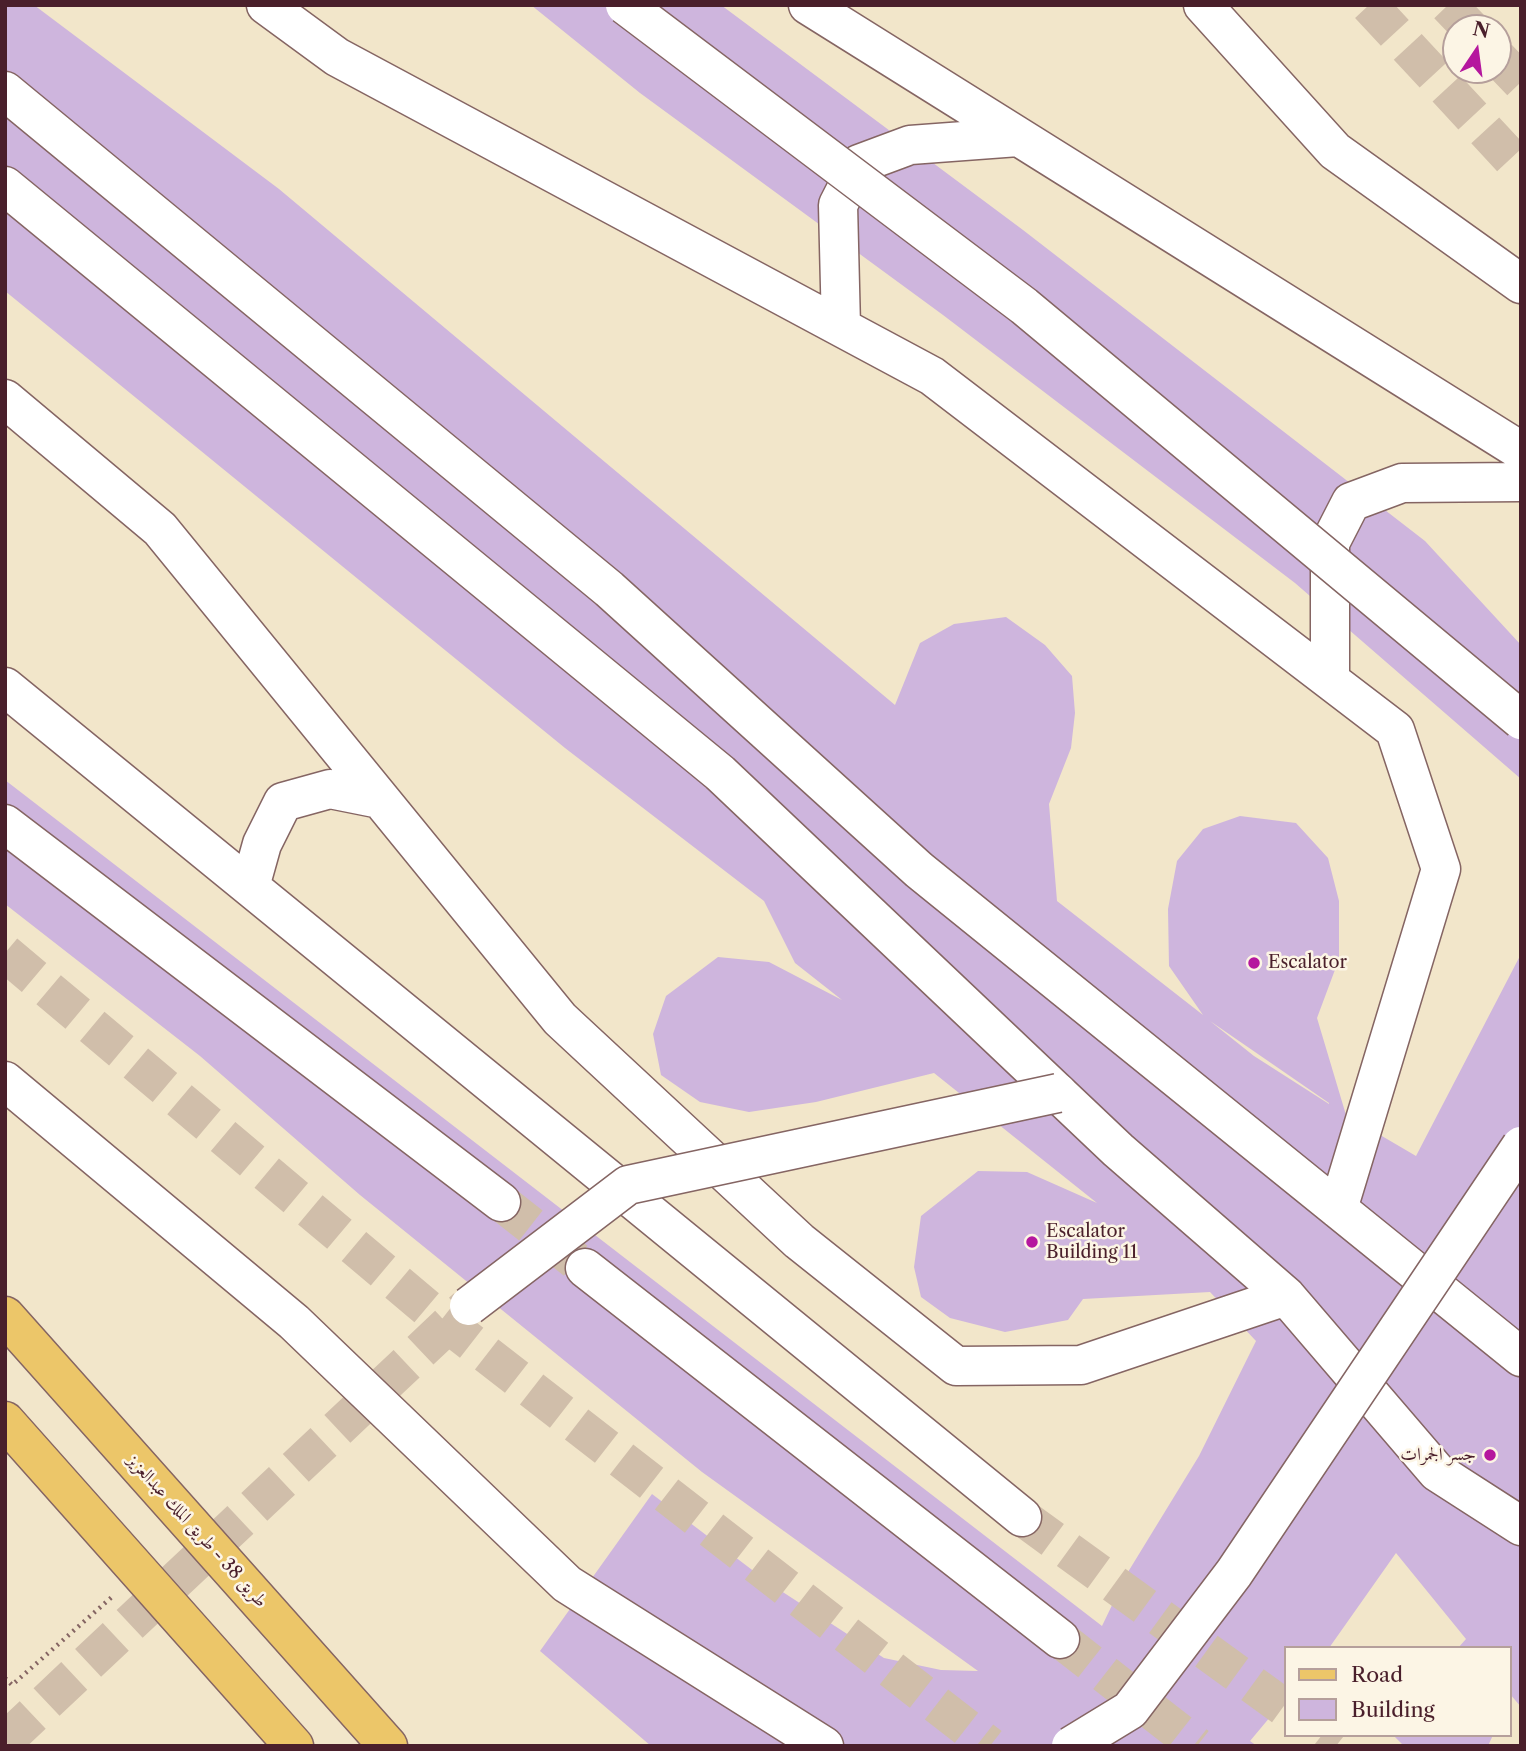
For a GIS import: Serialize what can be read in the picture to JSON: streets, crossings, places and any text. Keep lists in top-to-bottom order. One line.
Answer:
{"streets":{"main road":["طريق 38 - طريق الملك عبدالعزيز"]},"places":["Escalator","Escalator Building 11","جسر الجمرات"],"legend":["Road","Building"],"north":"top"}
